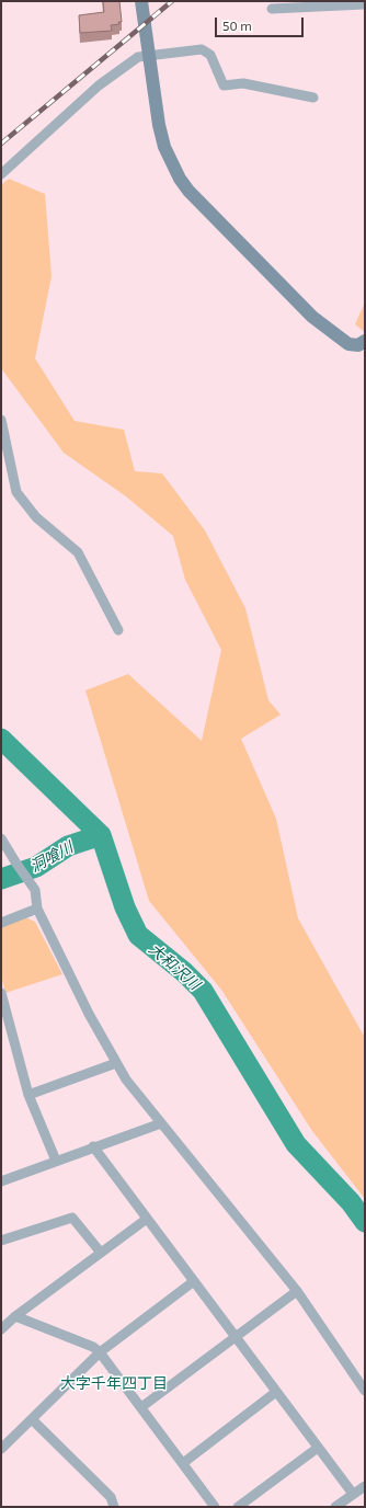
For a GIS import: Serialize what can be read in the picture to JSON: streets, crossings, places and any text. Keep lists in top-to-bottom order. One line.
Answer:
{"districts":["大字千年四丁目"],"water":["洞喰川","大和沢川"],"scale_bar":"50 m"}
